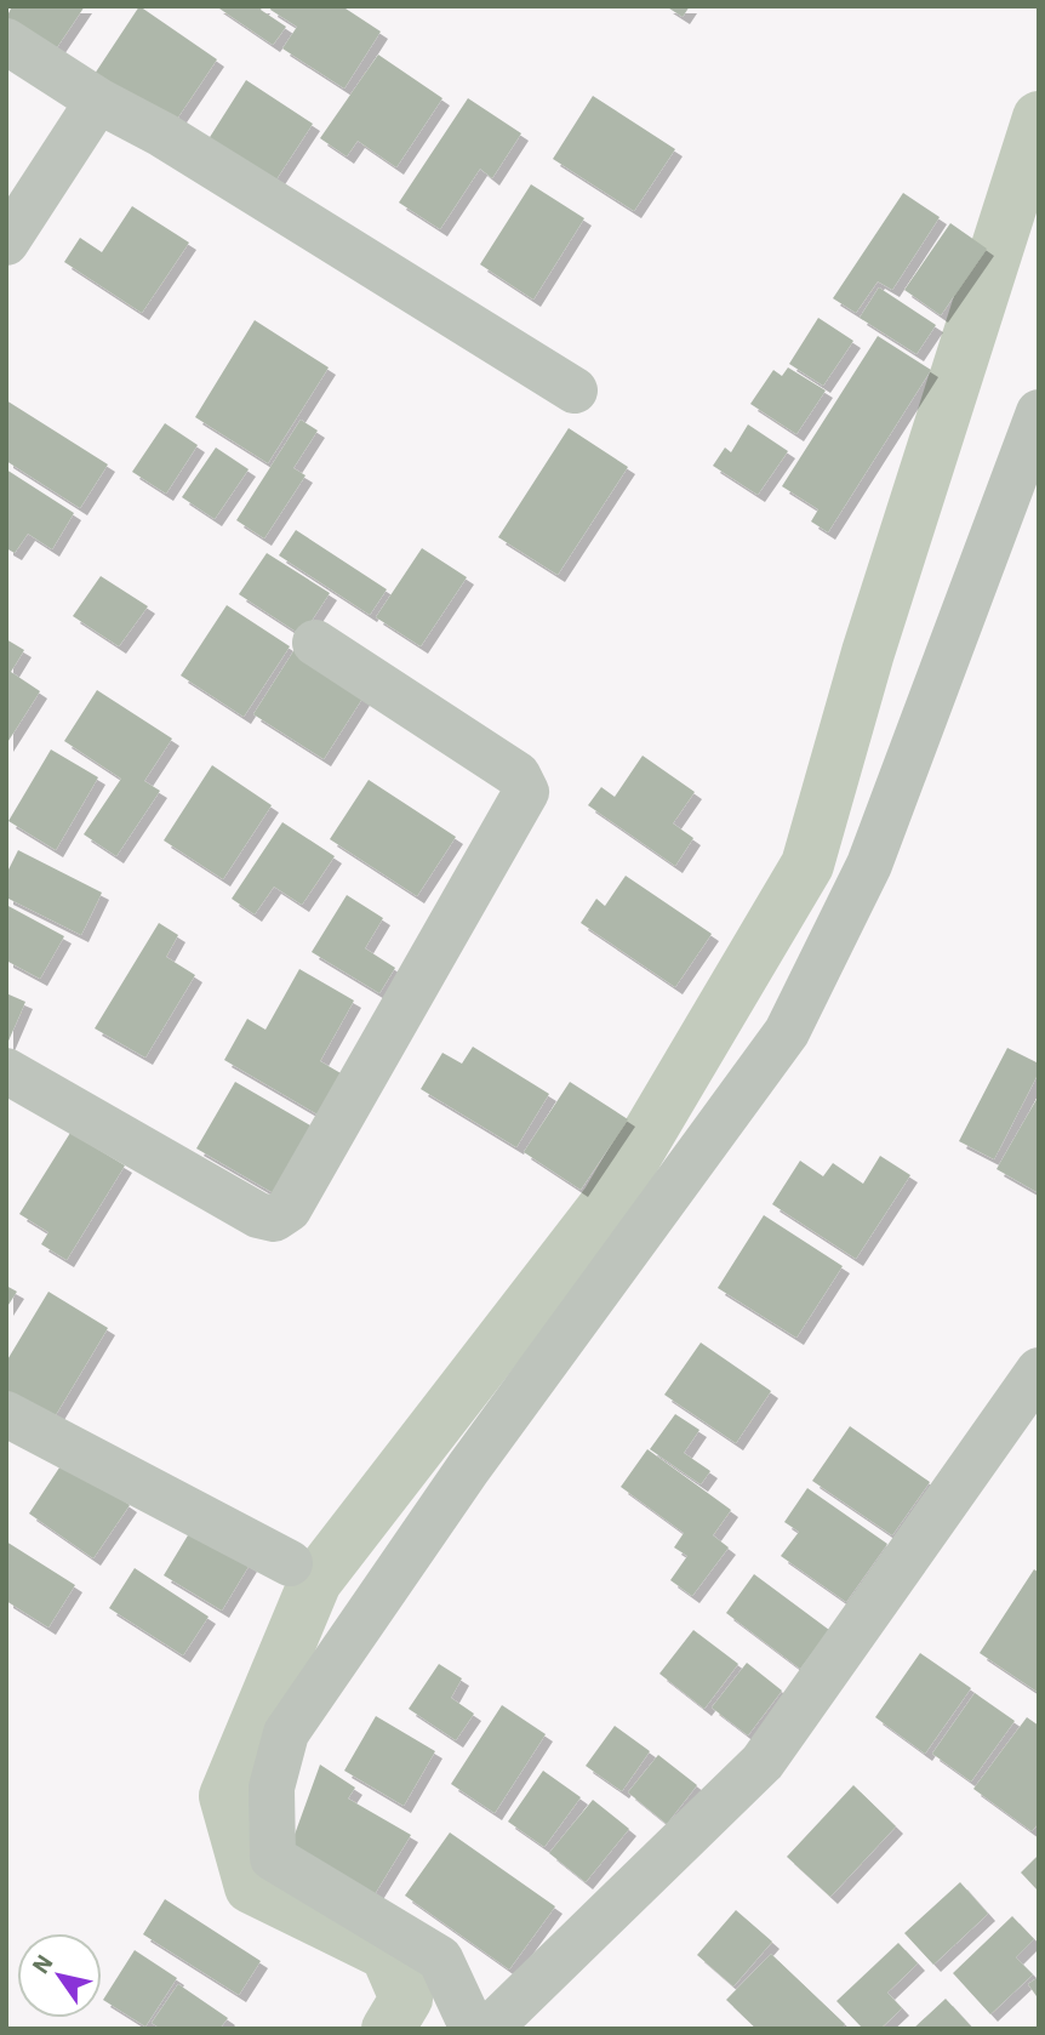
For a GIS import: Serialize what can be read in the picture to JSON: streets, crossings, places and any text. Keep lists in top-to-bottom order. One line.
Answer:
{"north":"top left"}
